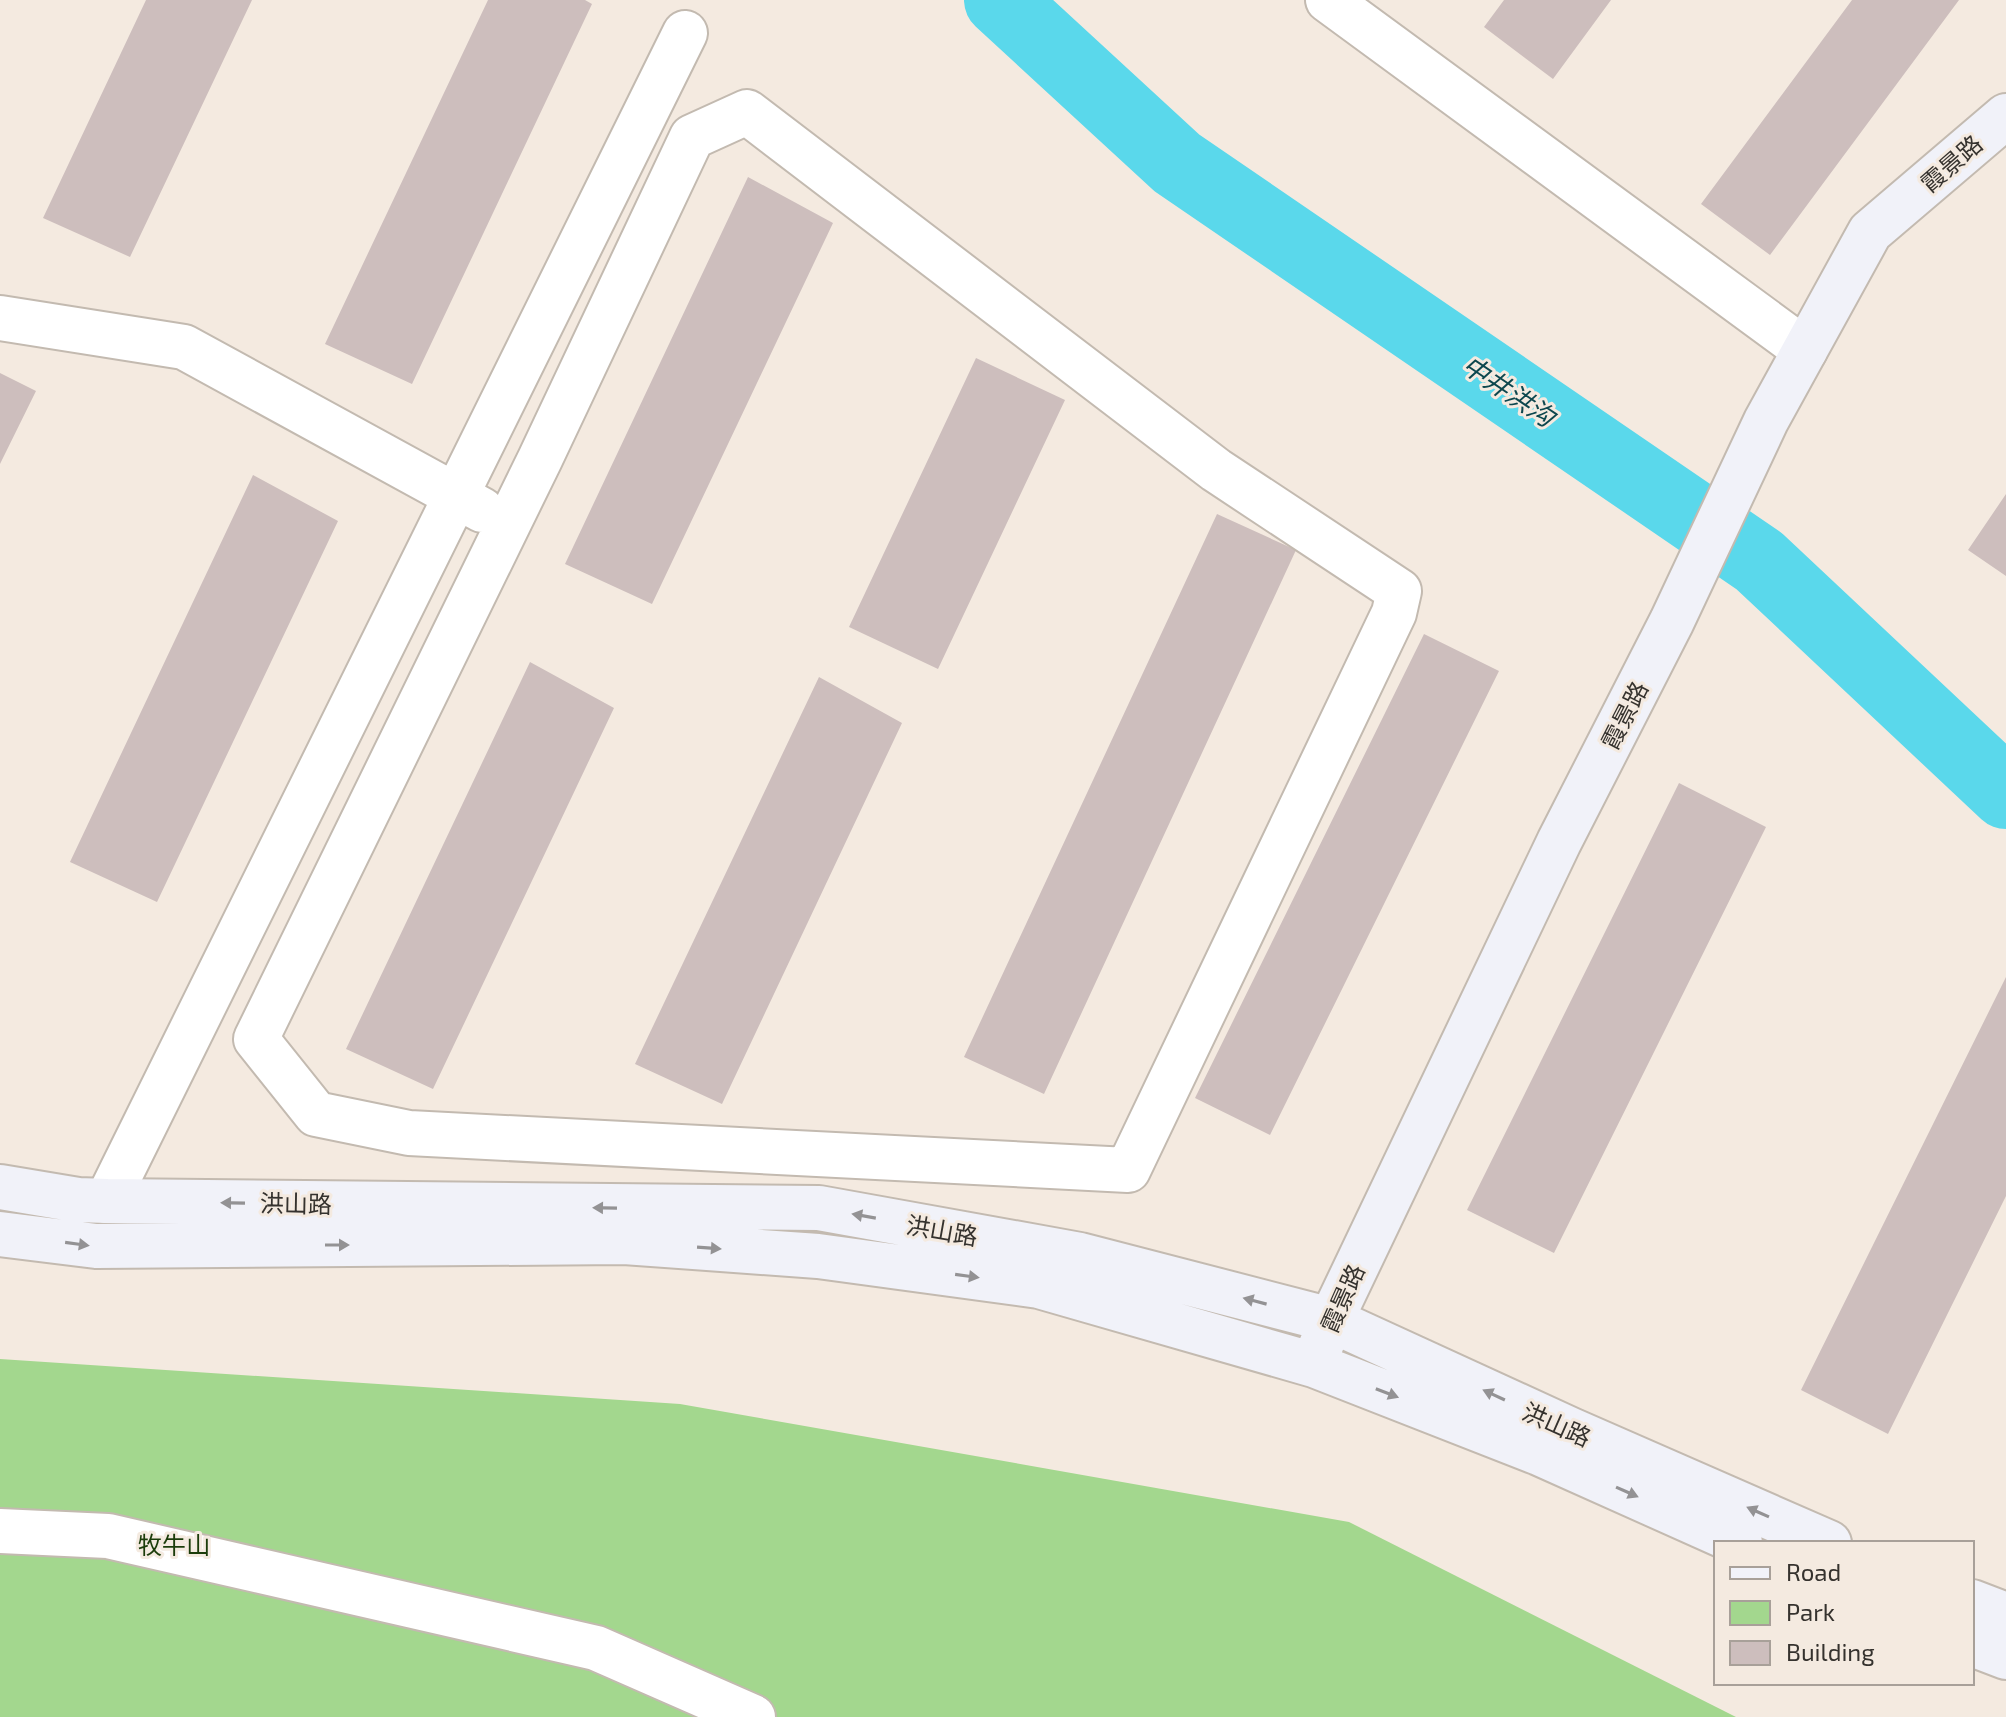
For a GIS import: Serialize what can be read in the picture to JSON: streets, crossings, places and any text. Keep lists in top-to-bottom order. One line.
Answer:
{"streets":{"main road":["霞景路","洪山路"]},"crossings":[["霞景路","洪山路"]],"water":["中井洪沟"],"parks":["牧牛山"],"legend":["Road","Park","Building"]}
